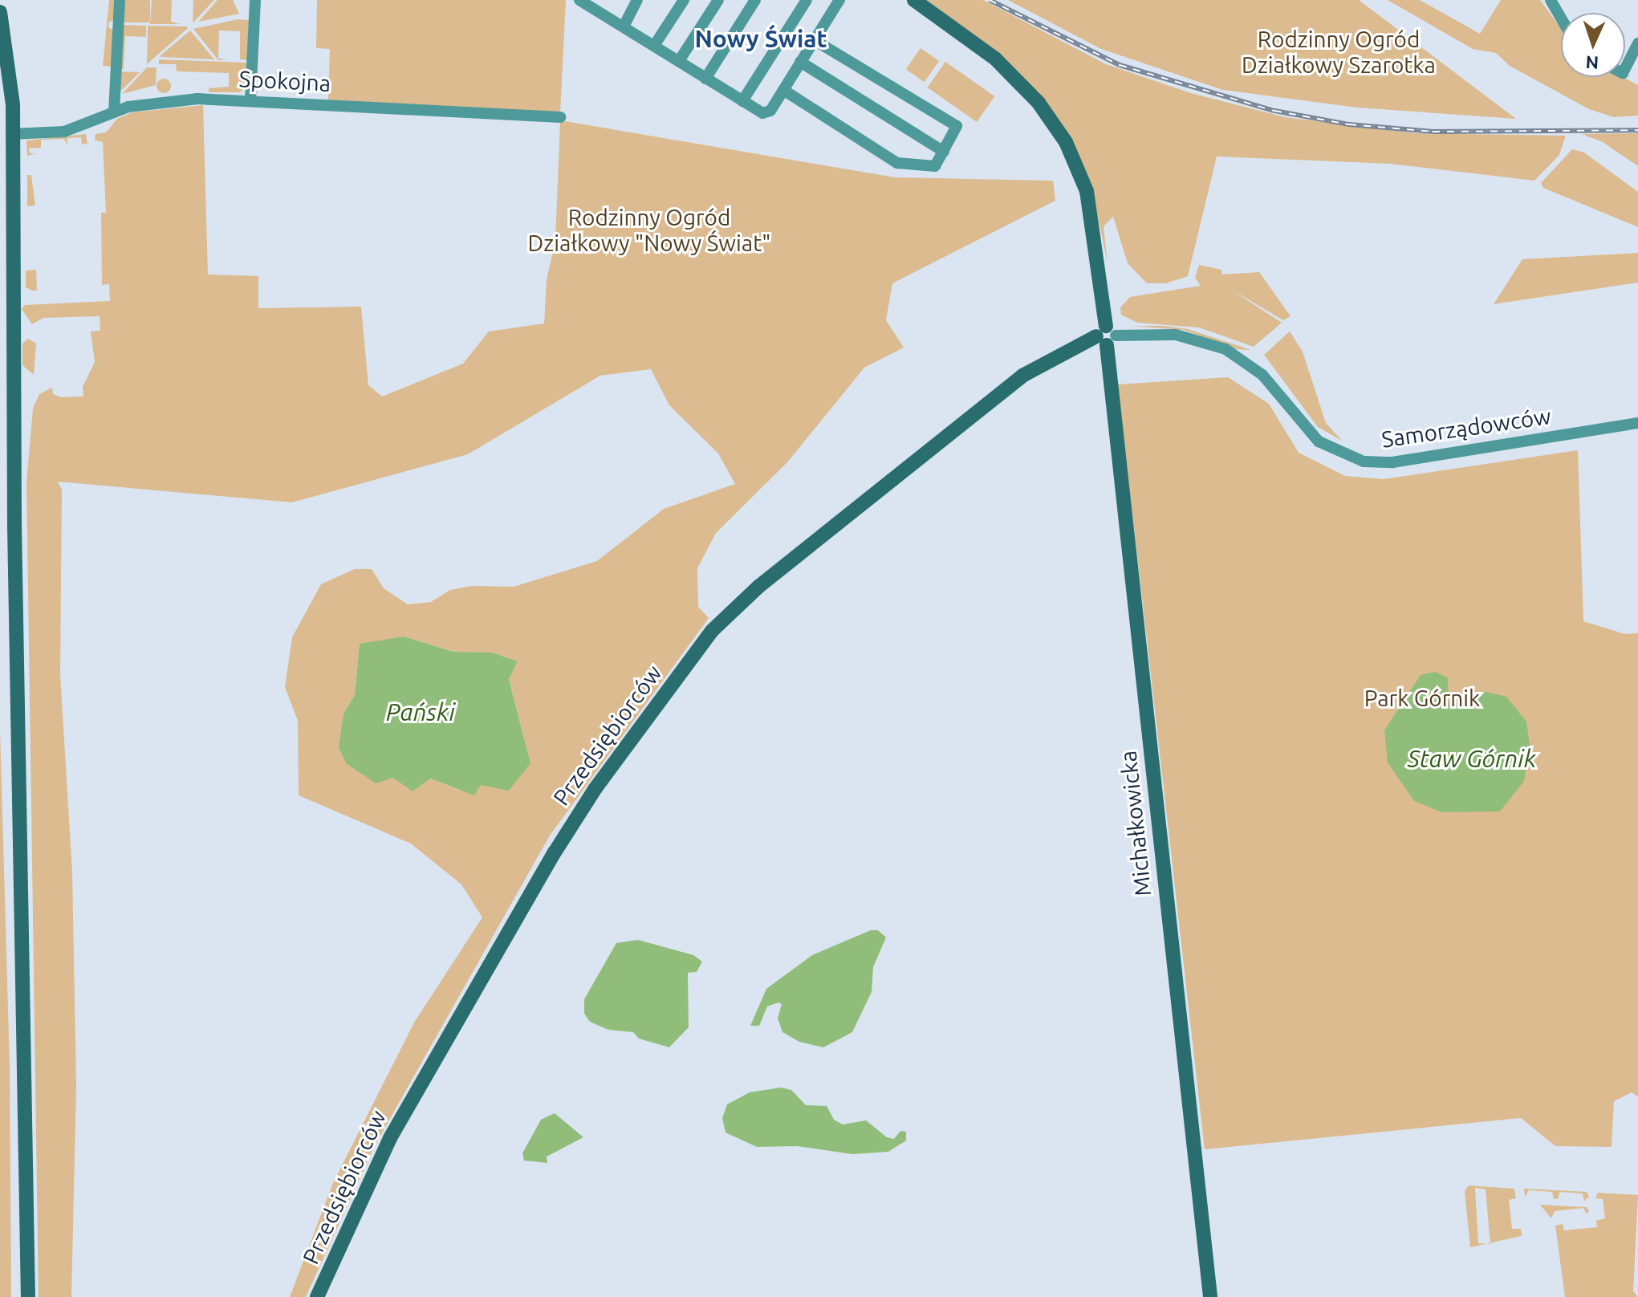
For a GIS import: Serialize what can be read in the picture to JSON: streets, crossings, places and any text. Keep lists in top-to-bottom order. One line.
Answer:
{"streets":{"street":["Spokojna","Samorządowców","Przedsiębiorców","Michałkowicka"]},"crossings":[["Samorządowców","Przedsiębiorców"],["Samorządowców","Michałkowicka"],["Przedsiębiorców","Michałkowicka"]],"districts":["Nowy Świat"],"water":["Pański","Staw Górnik"],"parks":["Rodzinny Ogród Działkowy Szarotka","Rodzinny Ogród Działkowy \"Nowy Świat\"","Park Górnik"],"north":"bottom"}
